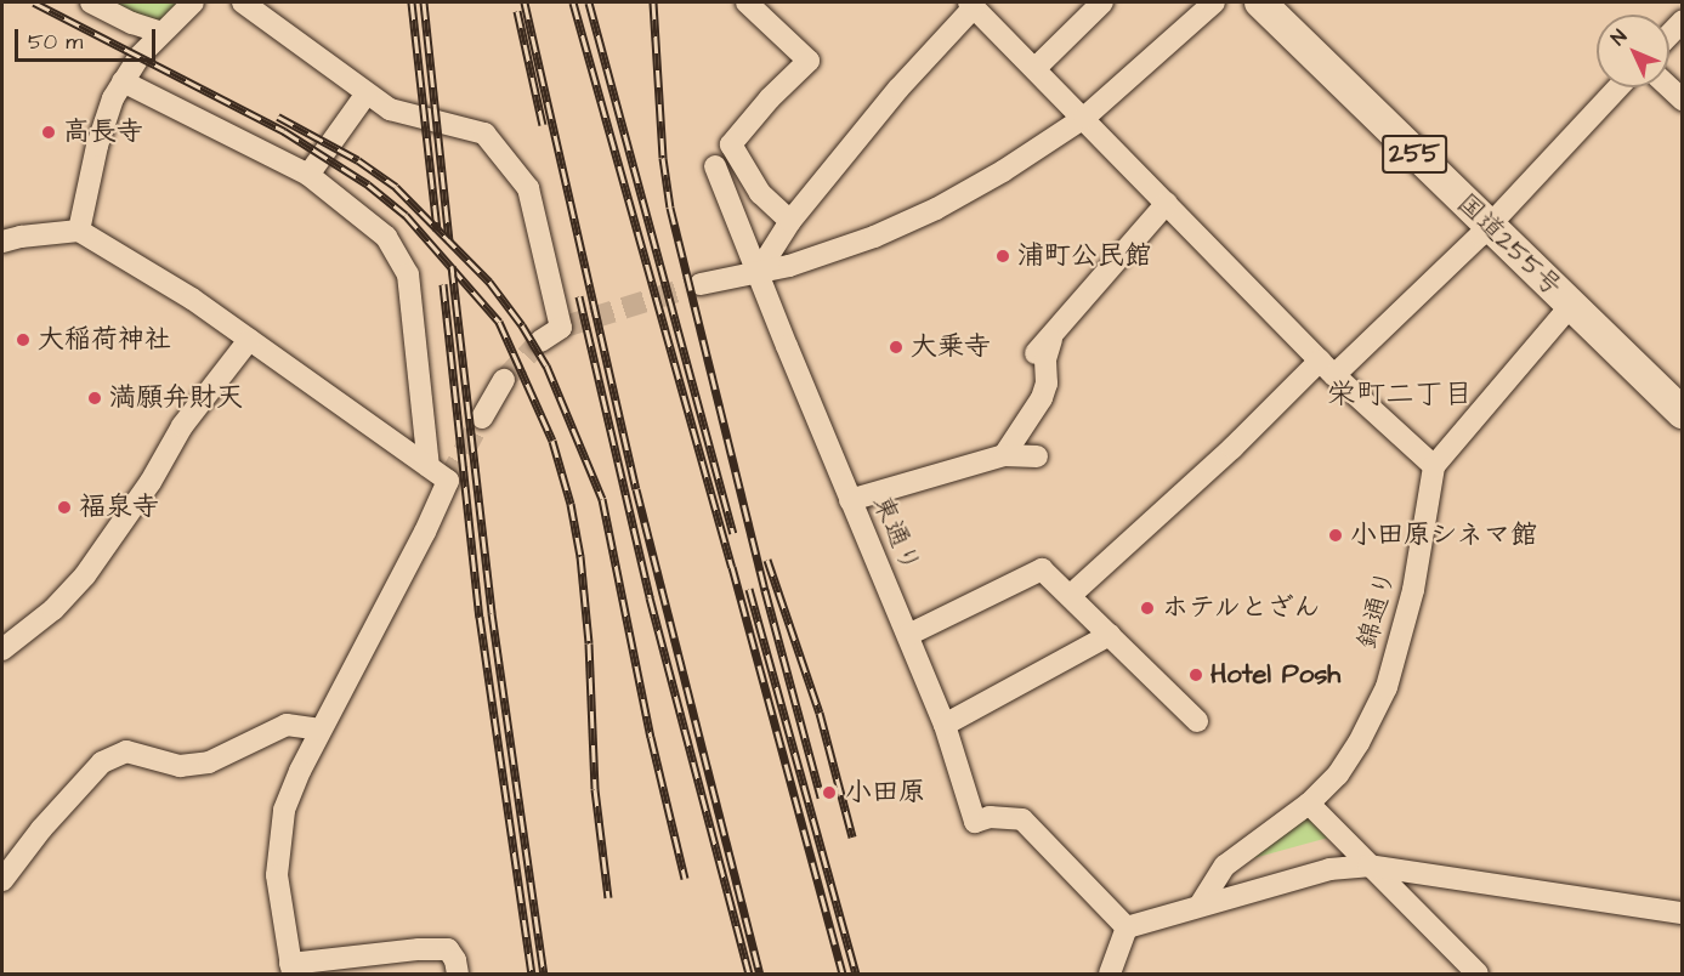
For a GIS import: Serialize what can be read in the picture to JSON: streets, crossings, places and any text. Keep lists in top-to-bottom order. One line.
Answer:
{"streets":{"highway":["255","国道255号"],"street":["東通り","錦通り"]},"crossings":[["255","国道255号"]],"districts":["栄町二丁目"],"places":["高長寺","浦町公民館","大稲荷神社","大乗寺","満願弁財天","福泉寺","小田原シネマ館","ホテルとざん","Hotel Posh","小田原"],"scale_bar":"50 m","north":"top left"}
